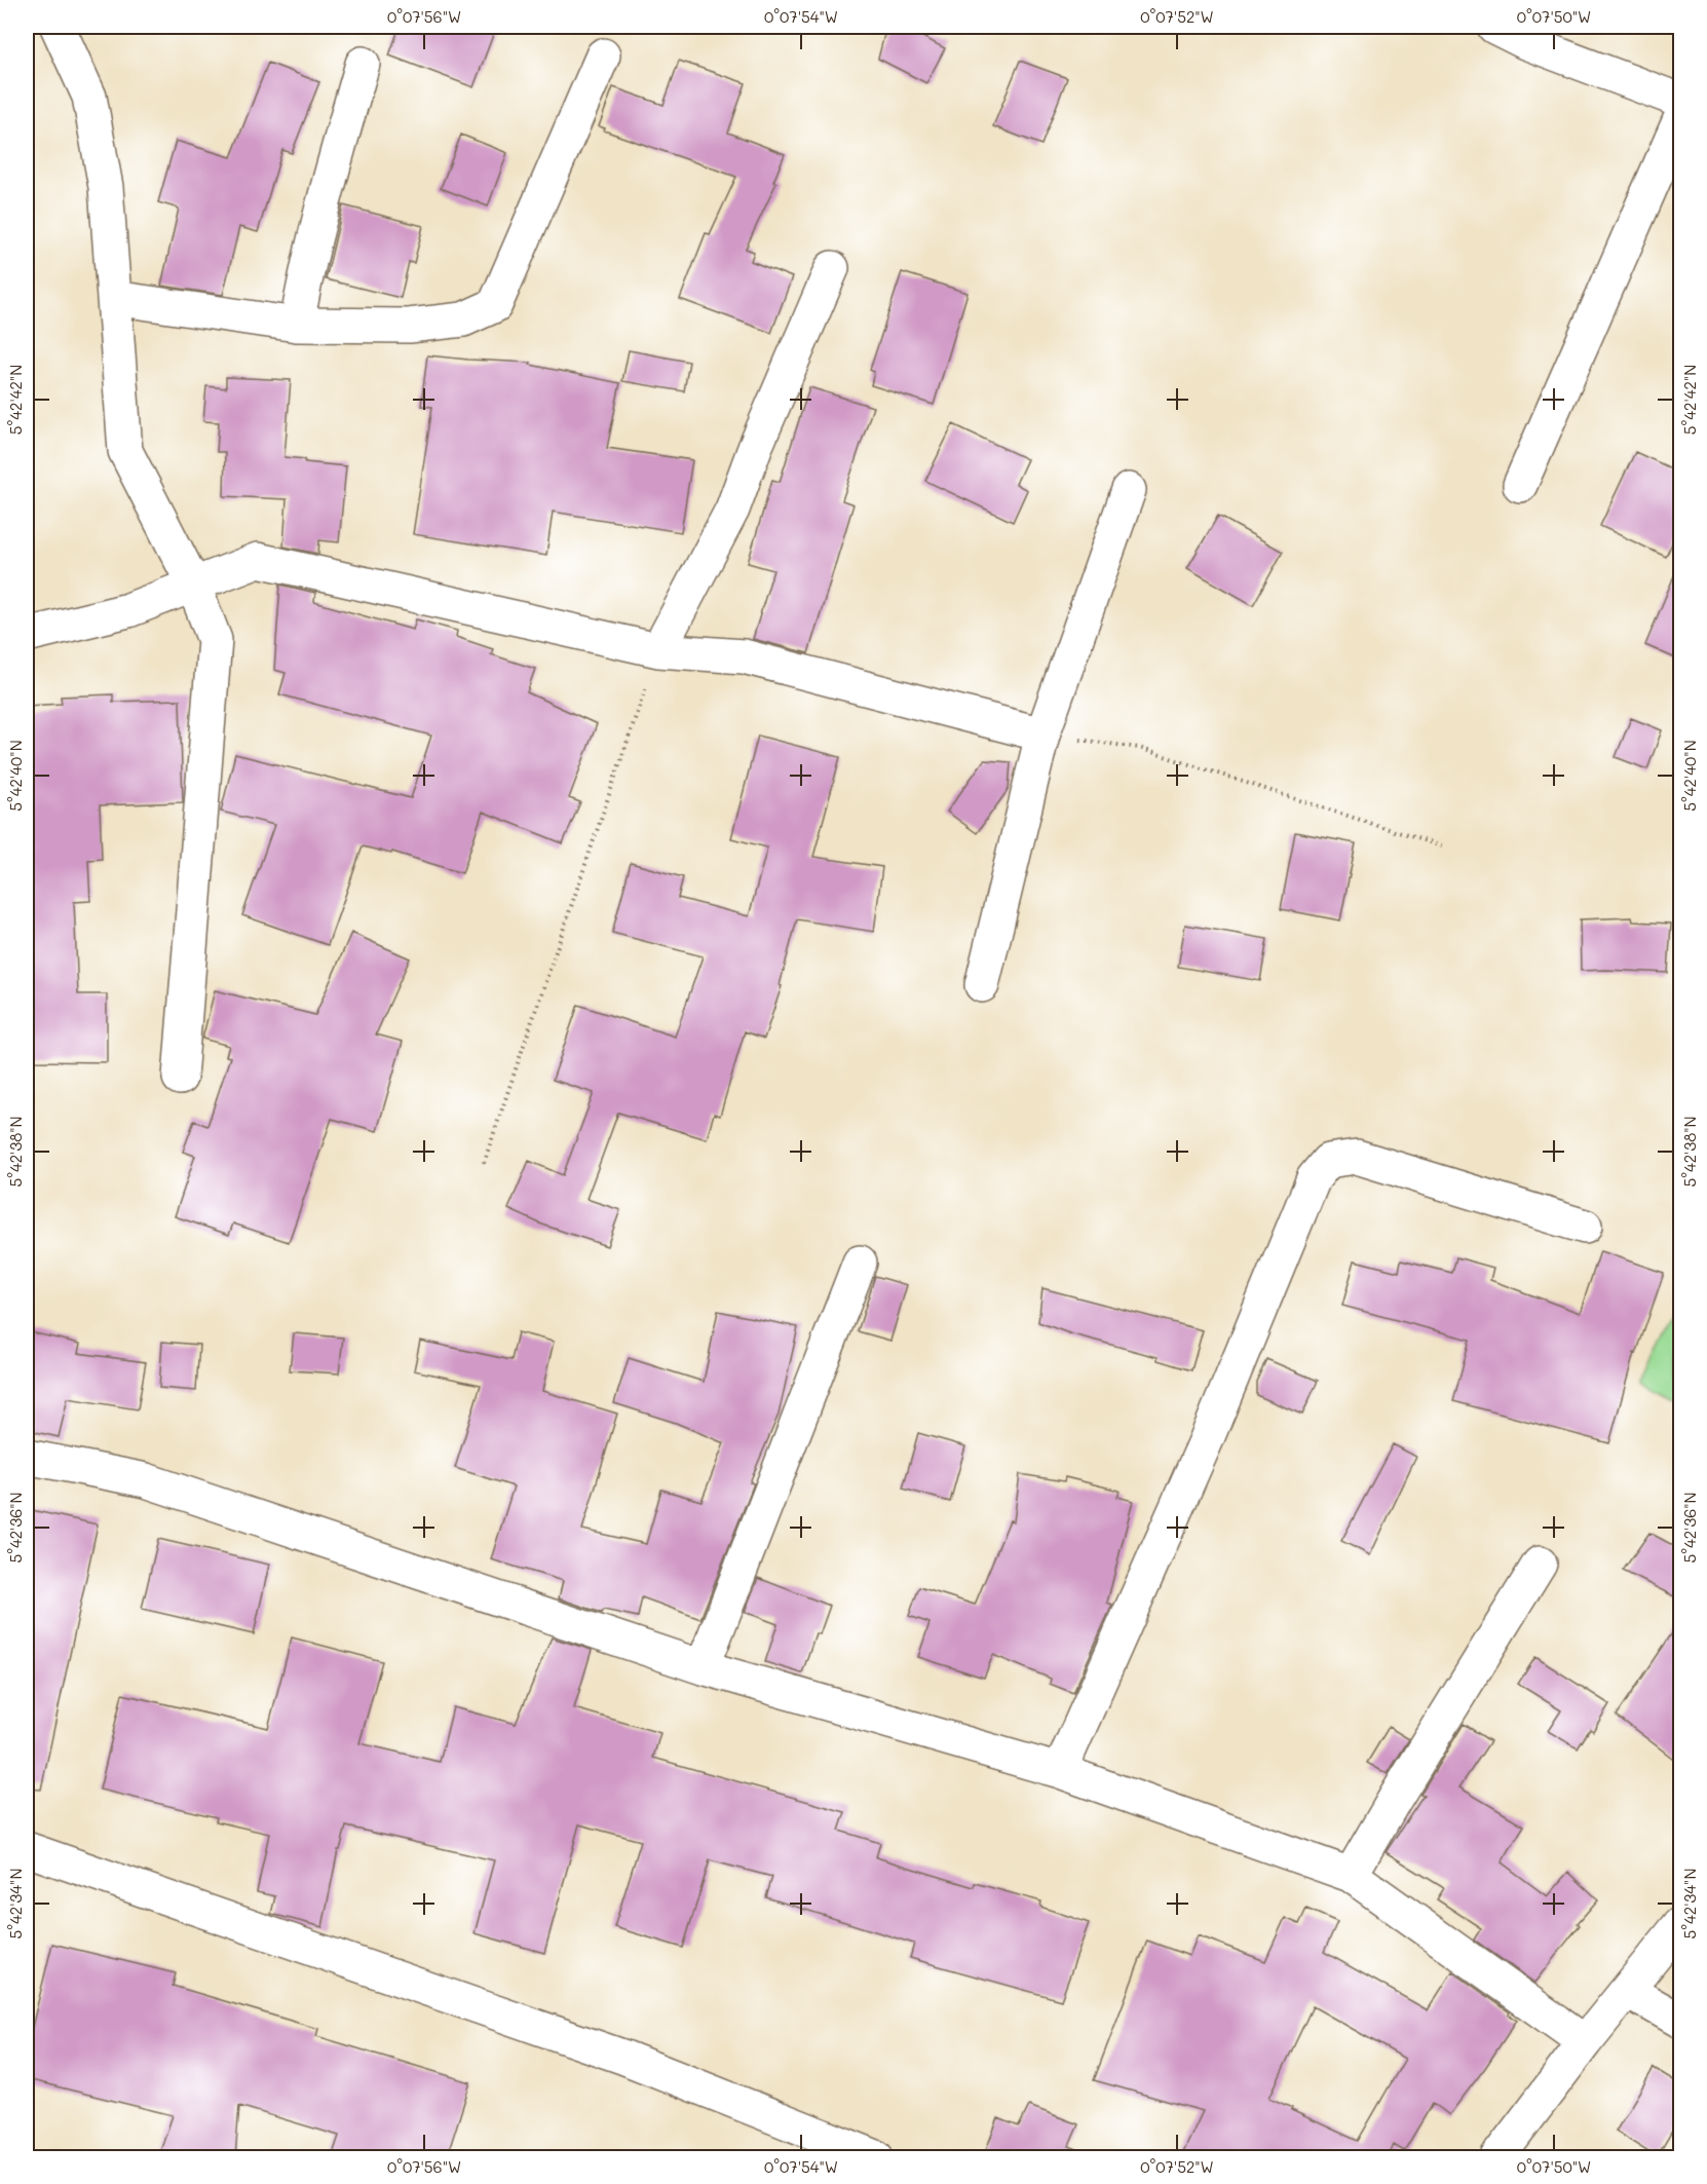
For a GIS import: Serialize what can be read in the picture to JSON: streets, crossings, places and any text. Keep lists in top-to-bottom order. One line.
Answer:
{"coordinates":["0°07'56\"W","0°07'54\"W","0°07'52\"W","0°07'50\"W","5°42'42\"N","5°42'40\"N","5°42'38\"N","5°42'36\"N","5°42'34\"N"]}
